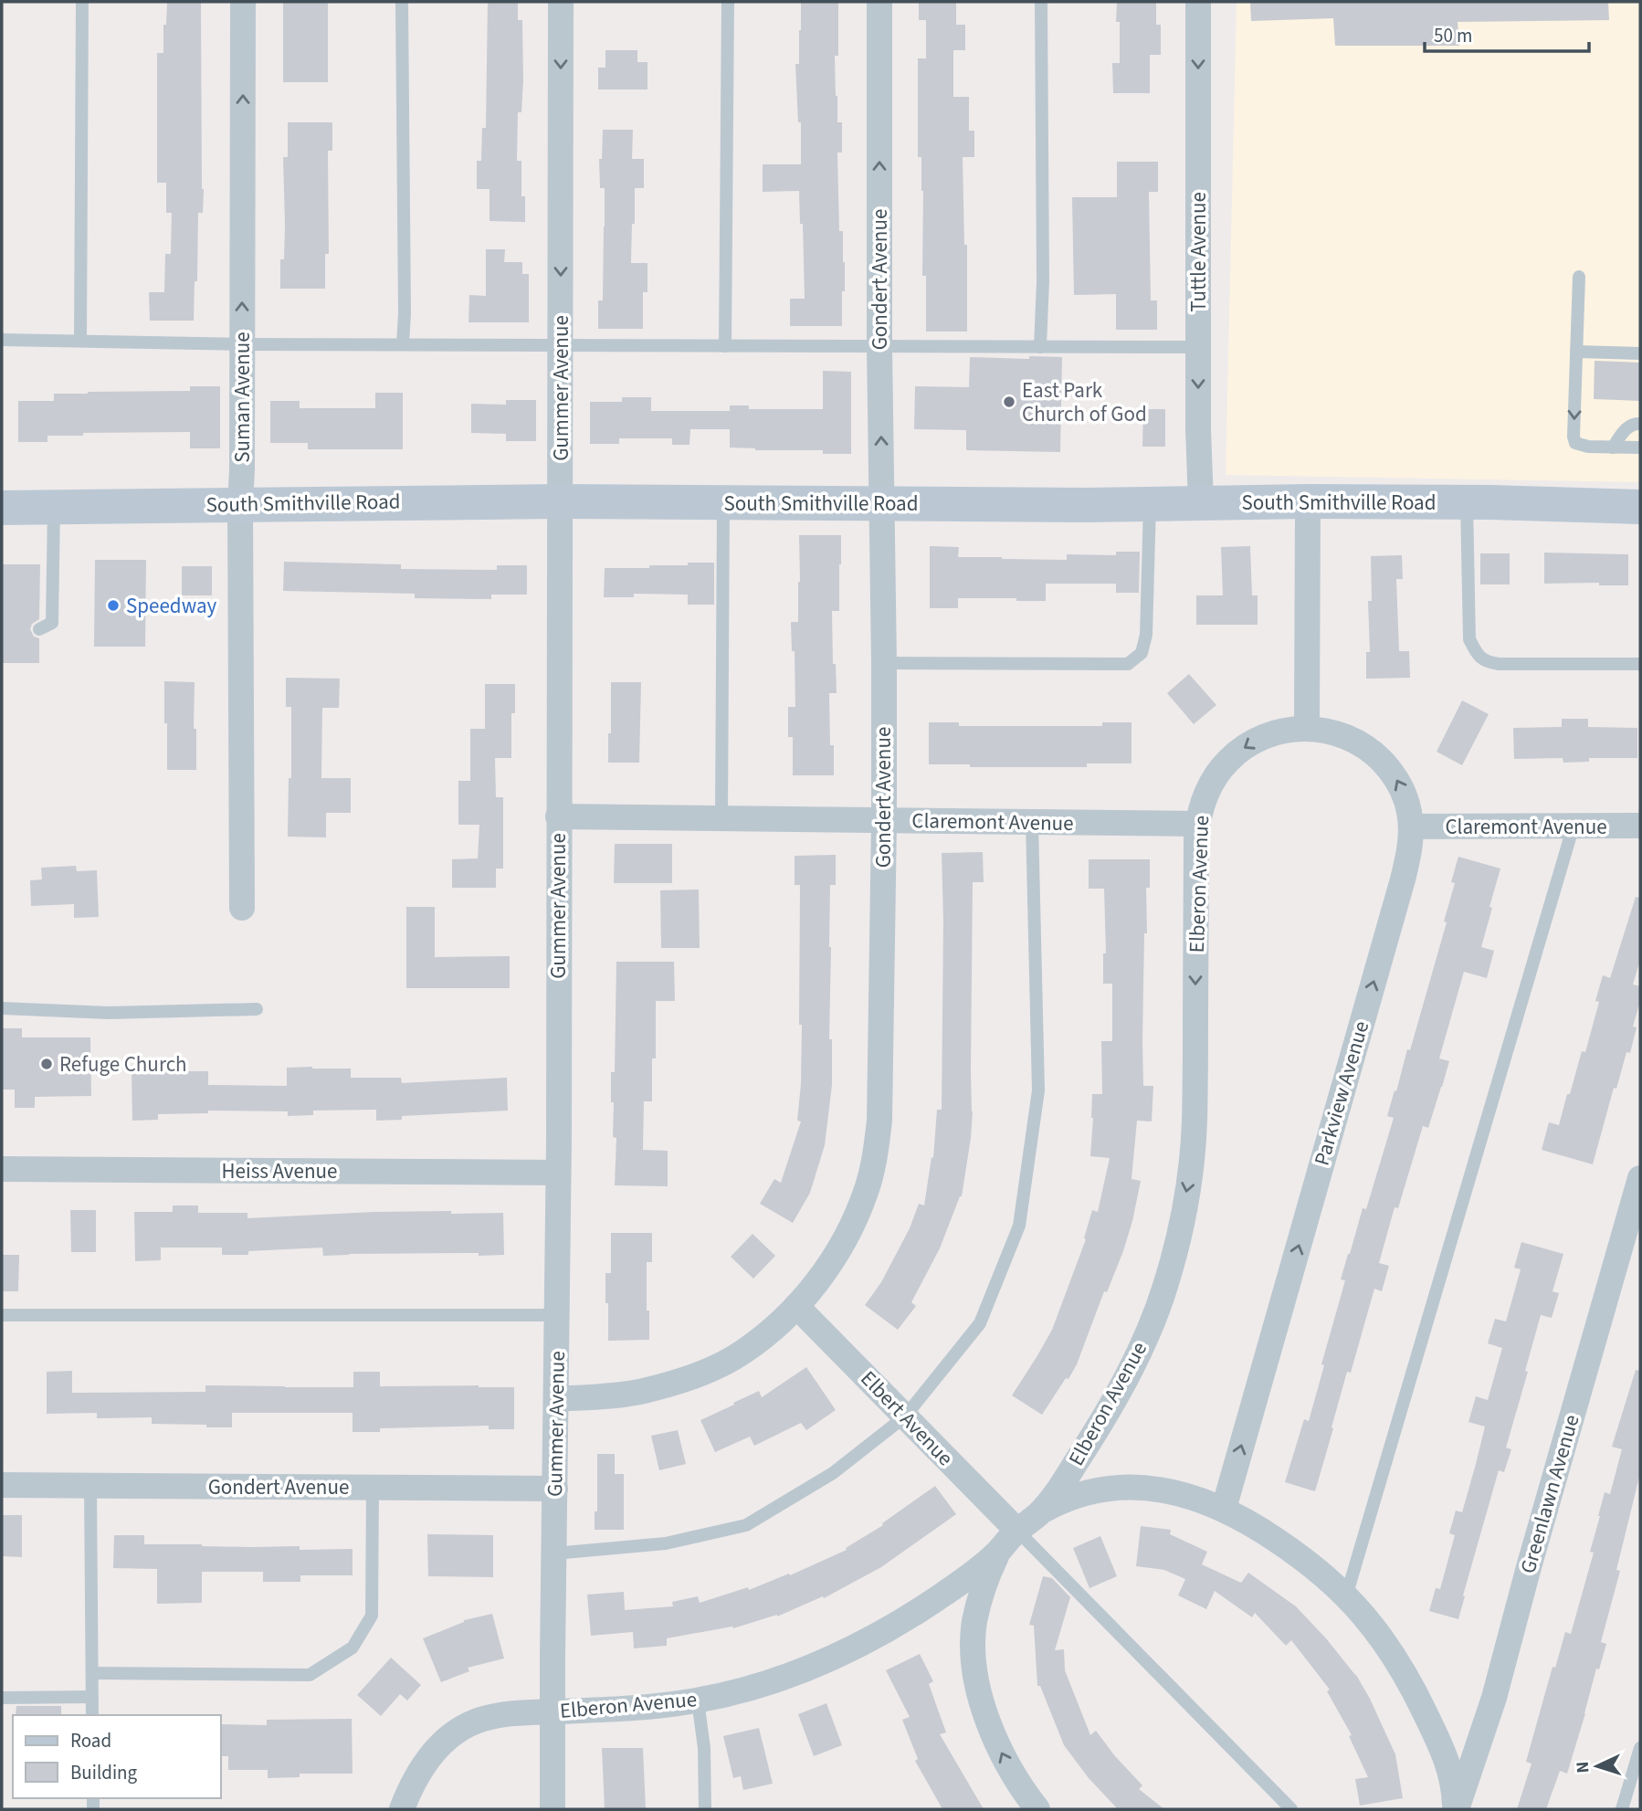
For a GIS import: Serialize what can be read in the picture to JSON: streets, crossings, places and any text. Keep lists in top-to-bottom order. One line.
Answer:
{"streets":{"main road":["South Smithville Road"],"street":["Tuttle Avenue","Gondert Avenue","Gummer Avenue","Suman Avenue","Claremont Avenue","Elberon Avenue","Parkview Avenue","Heiss Avenue","Elbert Avenue","Greenlawn Avenue"]},"crossings":[["Tuttle Avenue","South Smithville Road"],["Gondert Avenue","Gummer Avenue"],["Gondert Avenue","South Smithville Road"],["Gondert Avenue","Claremont Avenue"],["Gondert Avenue","Elbert Avenue"],["Gummer Avenue","South Smithville Road"],["Gummer Avenue","Claremont Avenue"],["Gummer Avenue","Elberon Avenue"],["Gummer Avenue","Heiss Avenue"],["Suman Avenue","South Smithville Road"],["Claremont Avenue","Elberon Avenue"],["Claremont Avenue","Parkview Avenue"],["Elberon Avenue","Parkview Avenue"],["Elberon Avenue","Elbert Avenue"]],"one_way":["Tuttle Avenue","Suman Avenue","Elberon Avenue","Parkview Avenue"],"places":["East Park Church of God","Speedway","Refuge Church"],"legend":["Road","Building"],"scale_bar":"50 m","north":"left"}
